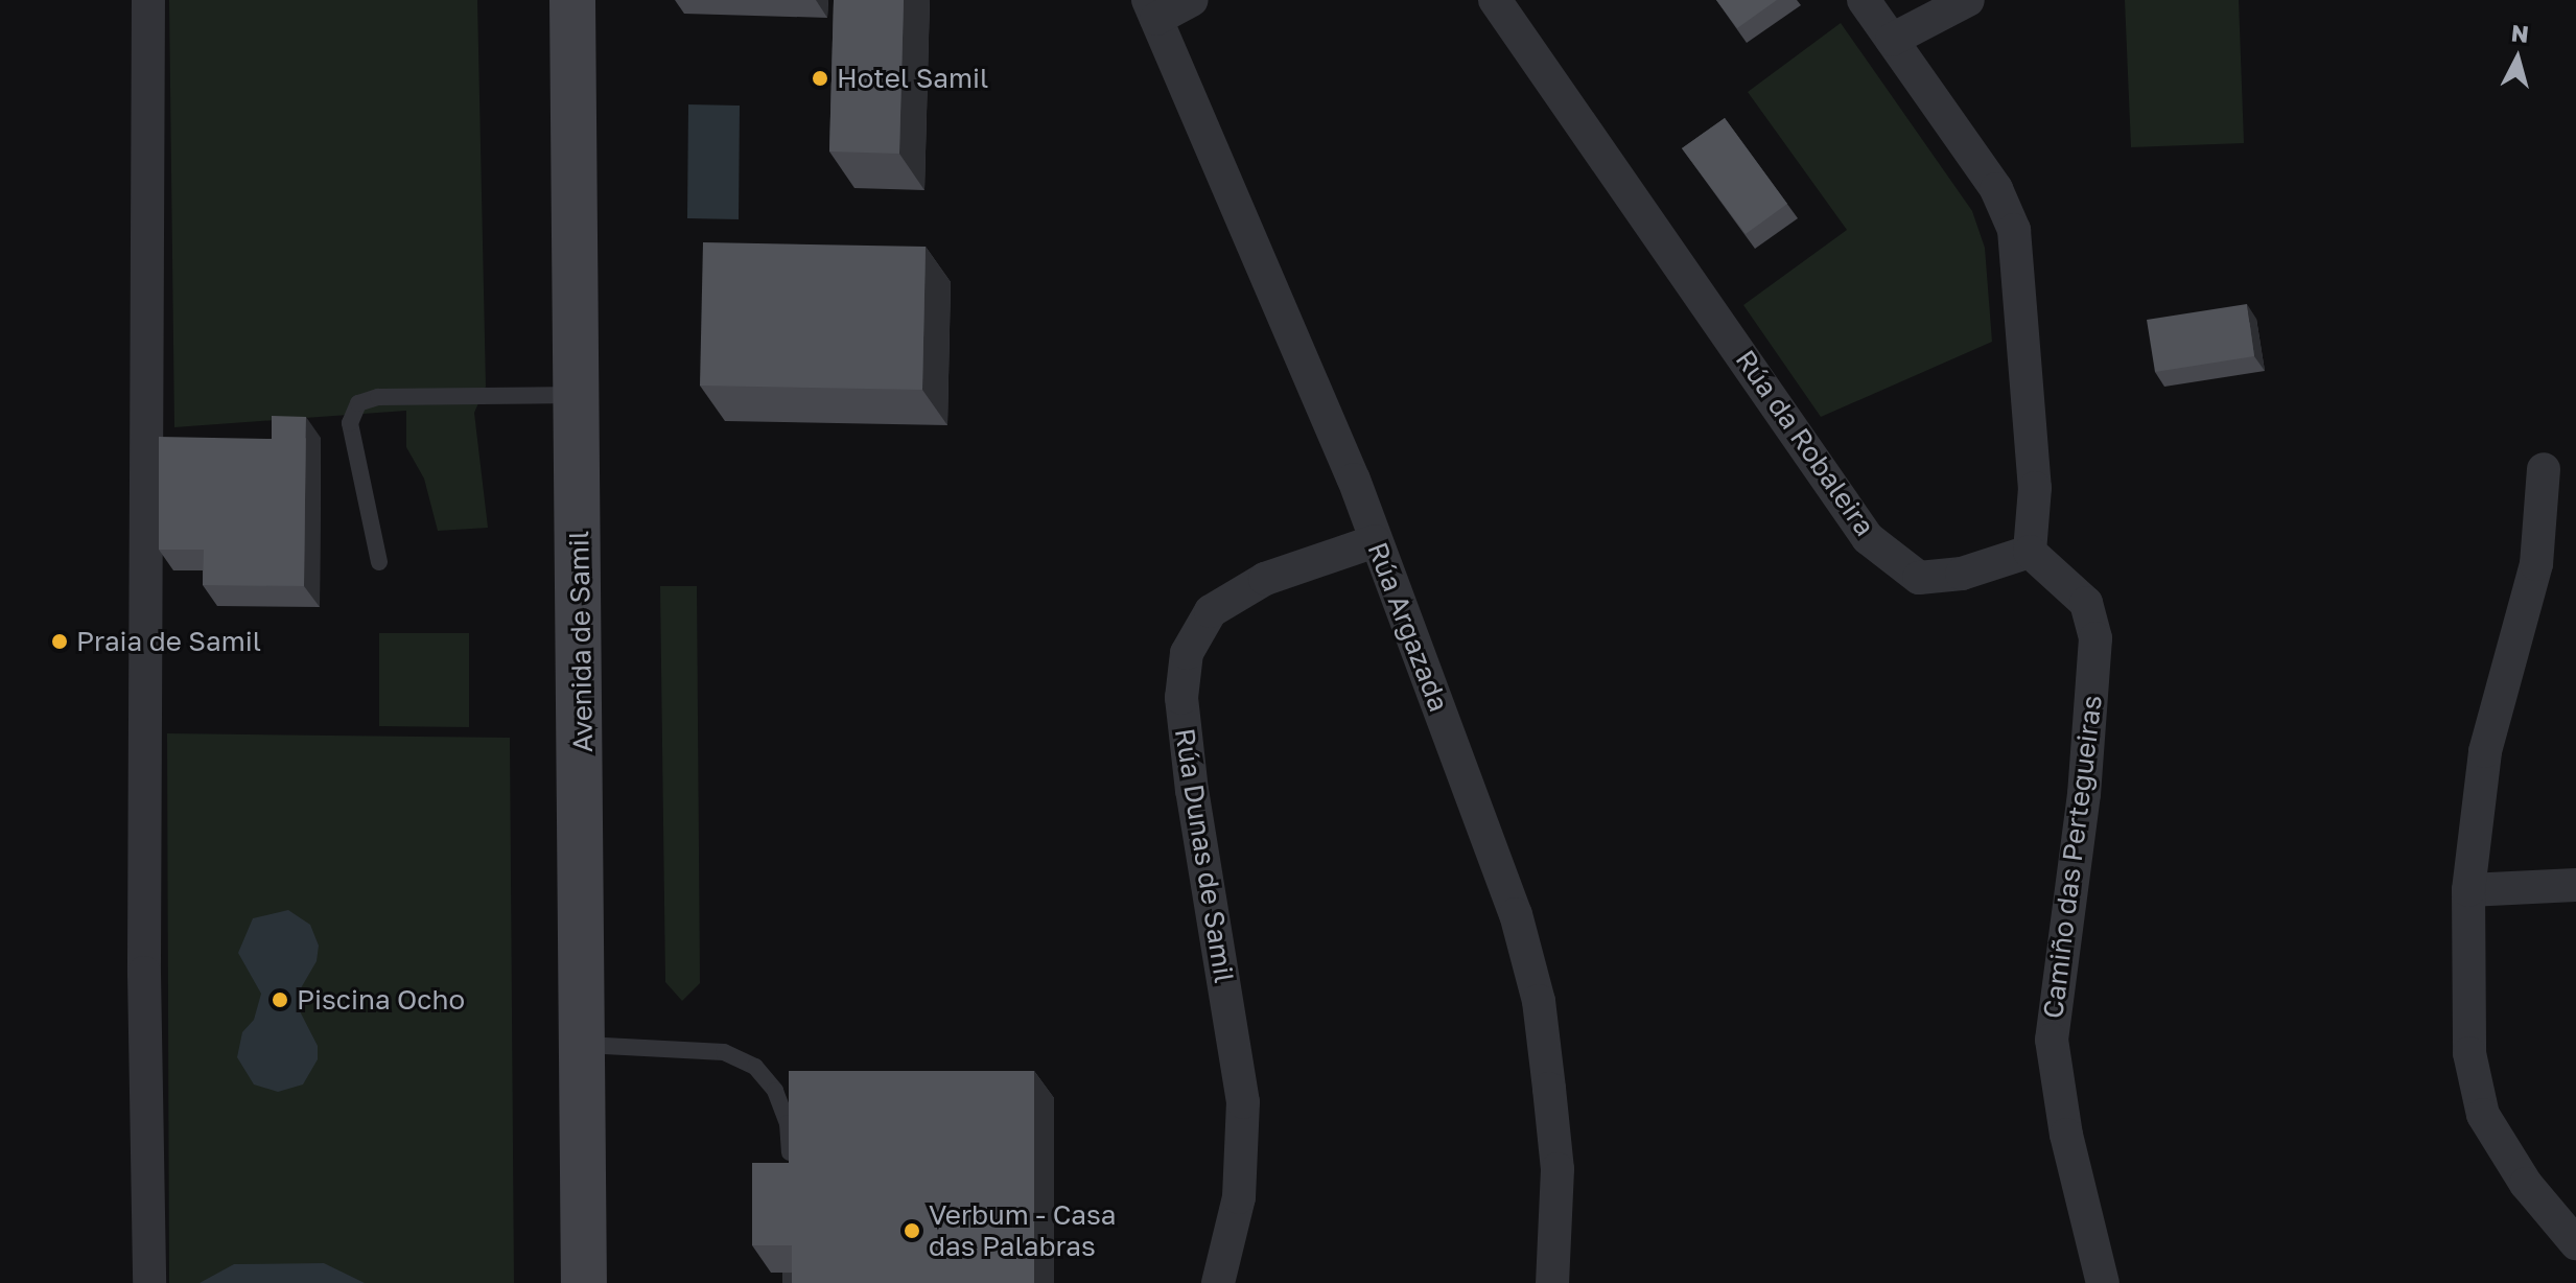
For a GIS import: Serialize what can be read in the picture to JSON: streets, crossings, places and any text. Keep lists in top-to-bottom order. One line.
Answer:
{"streets":{"street":["Rúa da Robaleira","Rúa Argazada","Avenida de Samil","Rúa Dunas de Samil","Camiño das Pertegueiras"]},"crossings":[["Rúa da Robaleira","Camiño das Pertegueiras"],["Rúa Argazada","Rúa Dunas de Samil"]],"places":["Hotel Samil","Praia de Samil","Piscina Ocho","Verbum - Casa das Palabras"],"north":"top"}
